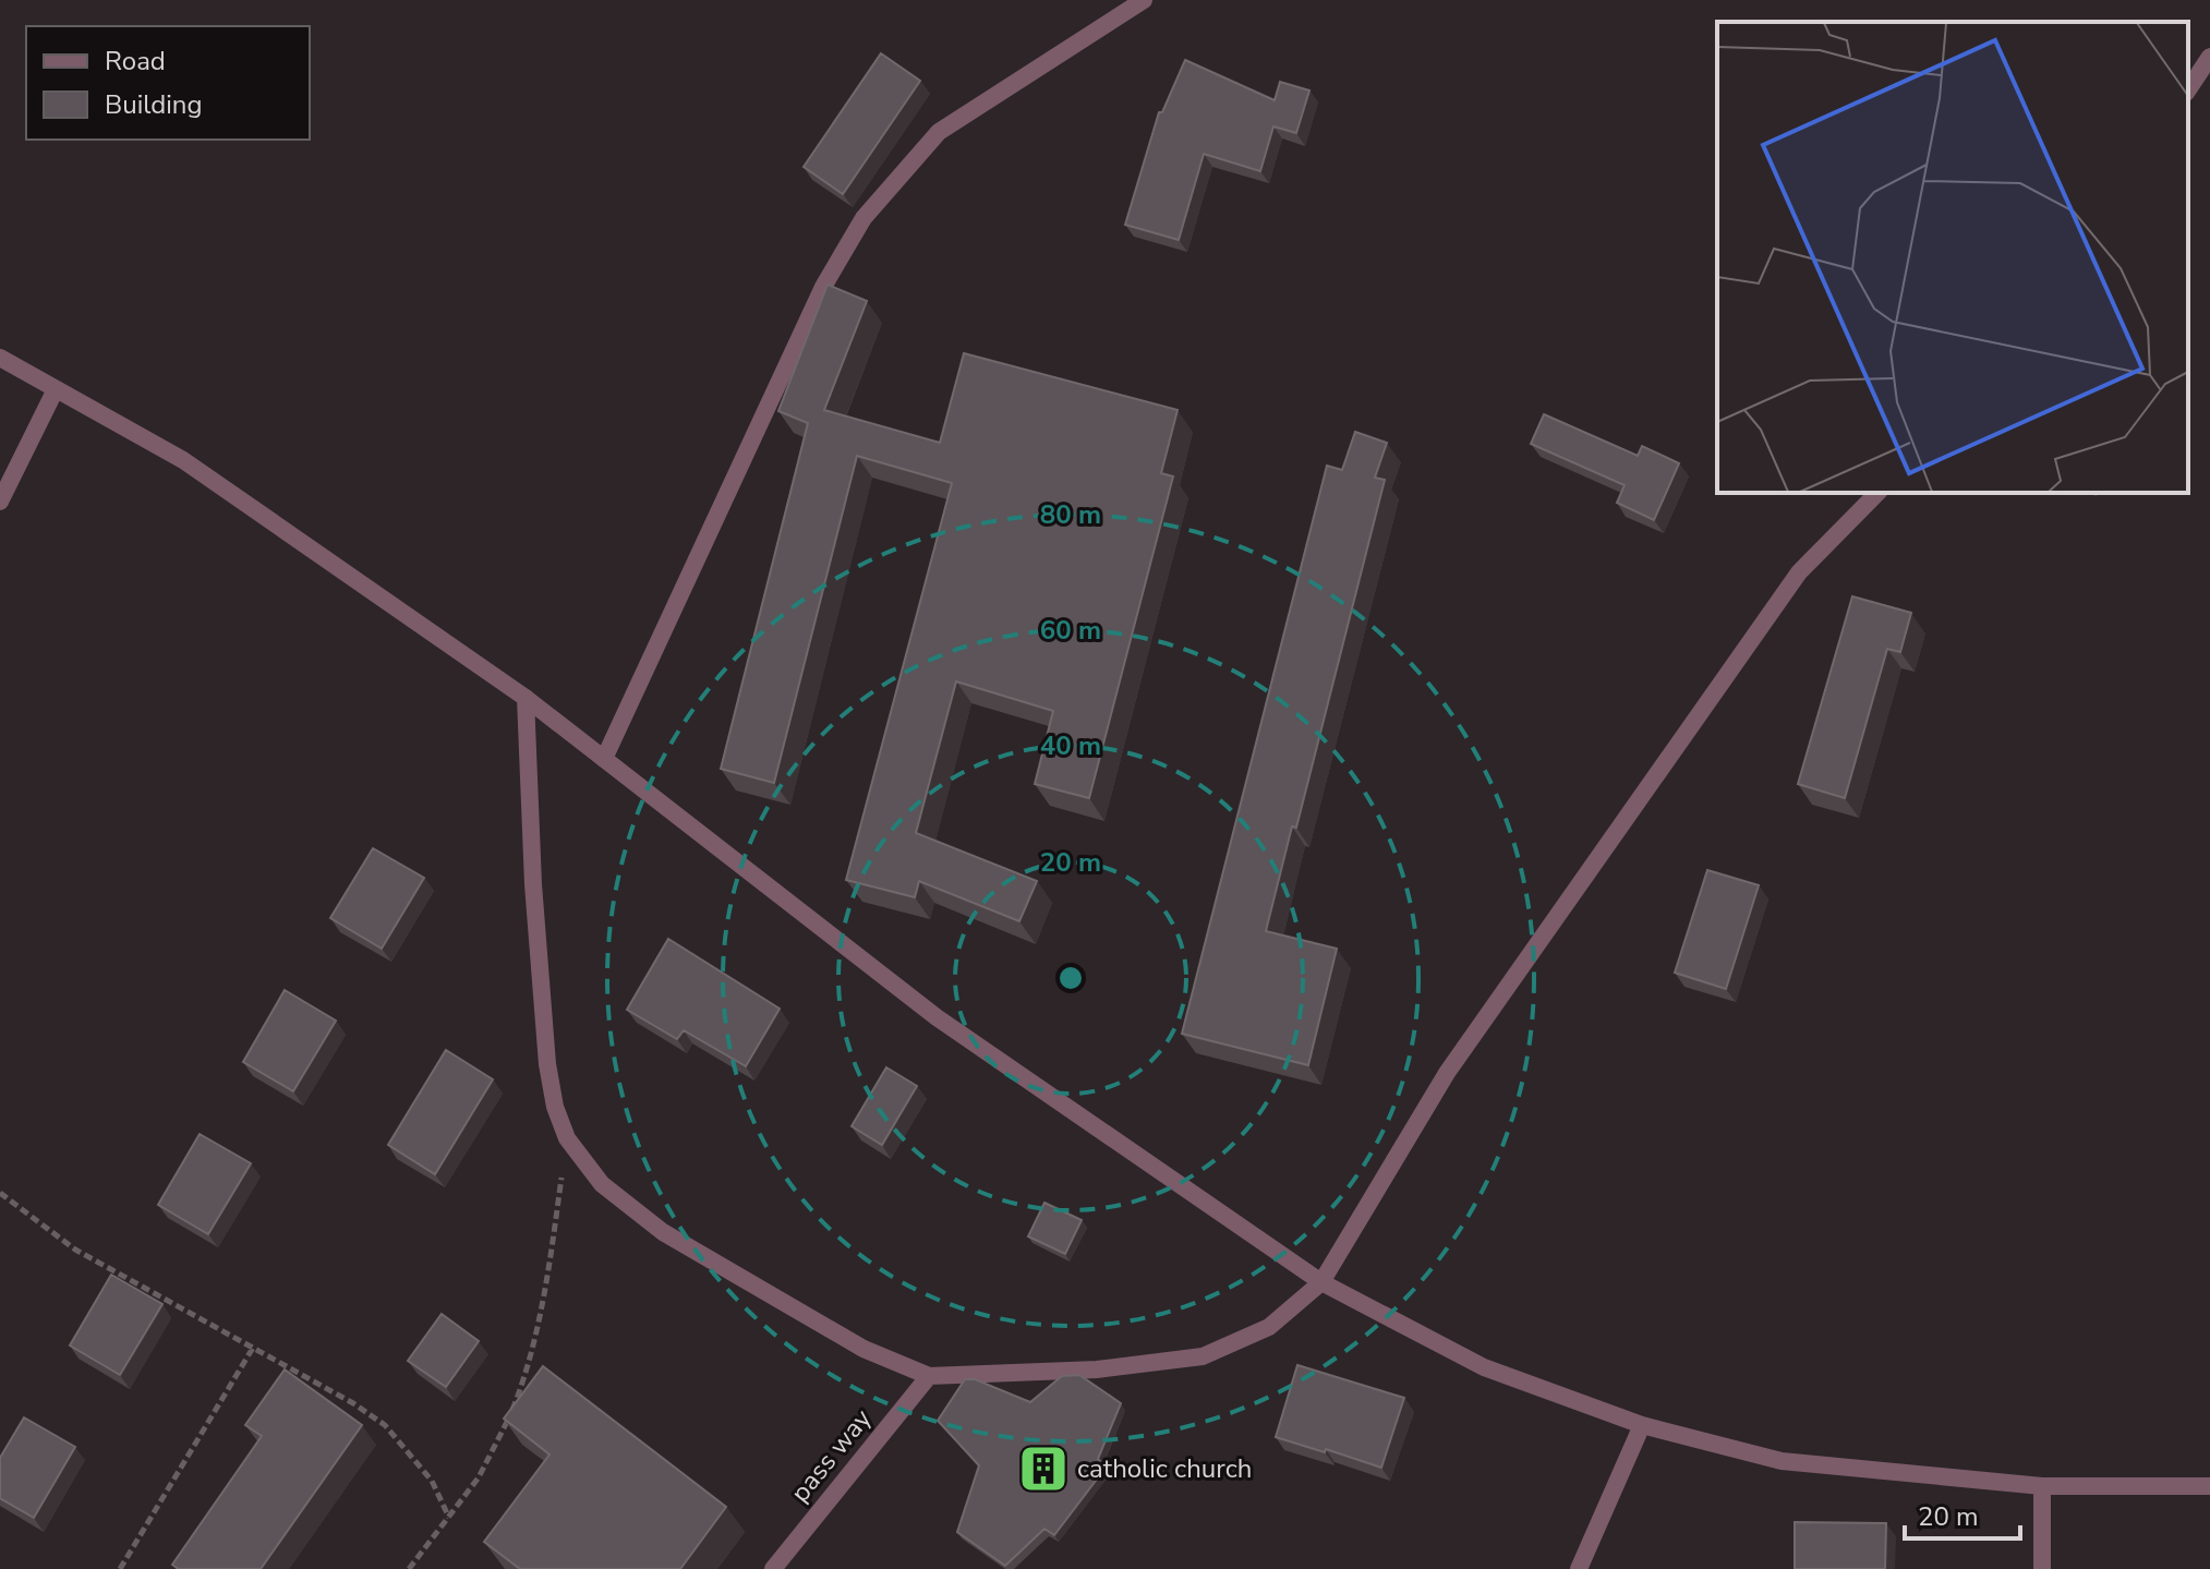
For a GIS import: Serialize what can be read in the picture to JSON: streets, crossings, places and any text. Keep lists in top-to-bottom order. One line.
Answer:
{"streets":{"street":["pass way"]},"places":{"building":["catholic church"]},"legend":["Road","Building"],"scale_bar":"20 m","rings":["80 m","60 m","40 m","20 m"]}
